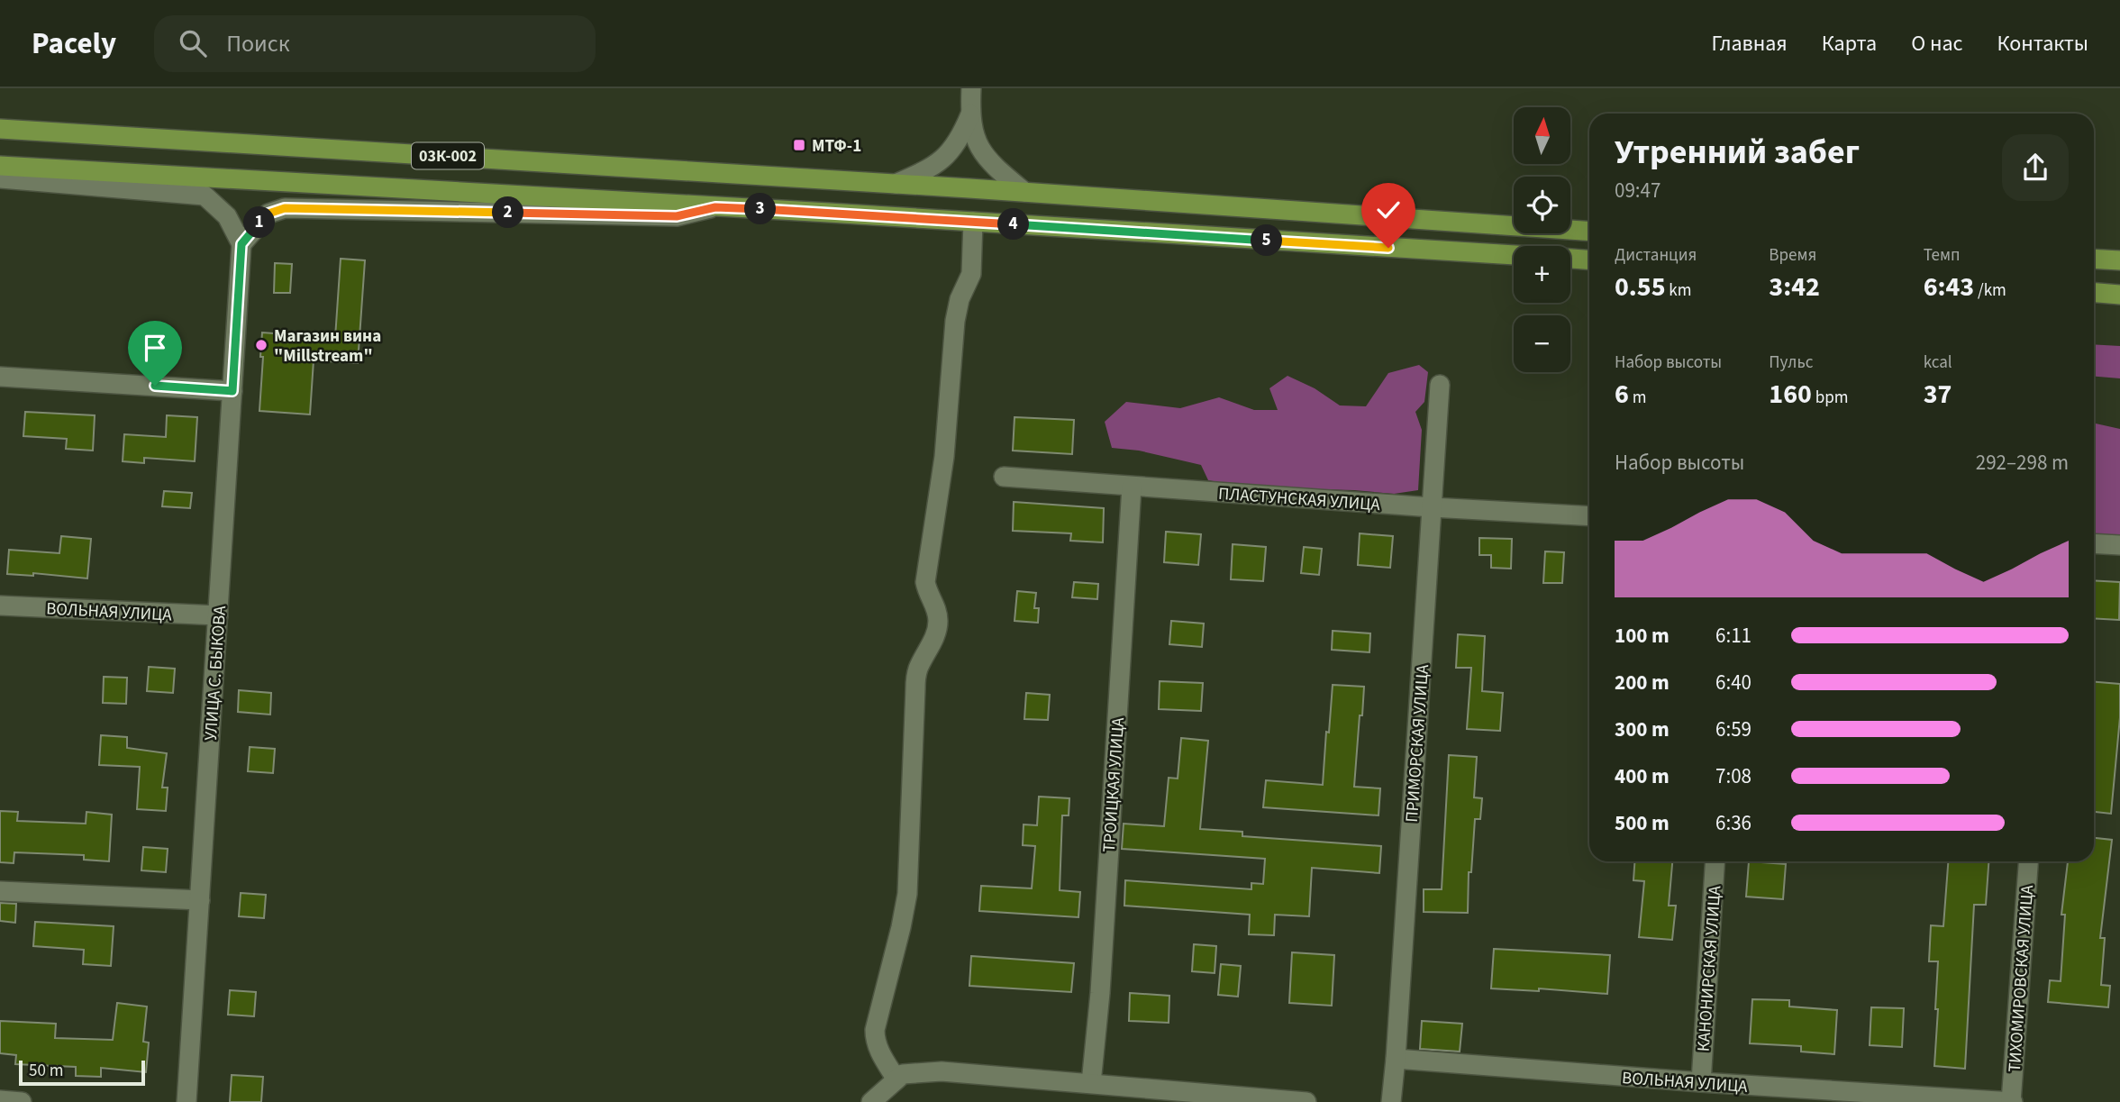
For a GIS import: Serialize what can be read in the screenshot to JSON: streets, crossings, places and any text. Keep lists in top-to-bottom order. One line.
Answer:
{"streets":{"main road":["03К-002"],"street":["ПЛАСТУНСКАЯ УЛИЦА","ВОЛЬНАЯ УЛИЦА","УЛИЦА С. БЫКОВА","ПРИМОРСКАЯ УЛИЦА","ТРОИЦКАЯ УЛИЦА","КАНОНИРСКАЯ УЛИЦА","ТИХОМИРОВСКАЯ УЛИЦА"]},"crossings":[["ПЛАСТУНСКАЯ УЛИЦА","ПРИМОРСКАЯ УЛИЦА"],["ПЛАСТУНСКАЯ УЛИЦА","ТРОИЦКАЯ УЛИЦА"],["ВОЛЬНАЯ УЛИЦА","УЛИЦА С. БЫКОВА"],["ВОЛЬНАЯ УЛИЦА","ПРИМОРСКАЯ УЛИЦА"],["ВОЛЬНАЯ УЛИЦА","КАНОНИРСКАЯ УЛИЦА"],["ВОЛЬНАЯ УЛИЦА","ТИХОМИРОВСКАЯ УЛИЦА"]],"places":{"transit":["МТФ-1"],"other":["Магазин вина \"Millstream\""]},"scale_bar":"50 m","north":"top","page":{"header":"Pacely","search":"Поиск","nav":["Главная","Карта","О нас","Контакты"],"map_buttons":["+","−"],"heading":["Утренний забег","09:47"],"pins":["3","2","1","4","5"],"stats":[["Дистанция","0.55 km"],["Время","3:42"],["Темп","6:43 /km"],["Набор высоты","6 m"],["Пульс","160 bpm"],["kcal","37"]],"chart":["Набор высоты","292–298 m"],"list":[{"name":"100 m","note":"6:11"},{"name":"200 m","note":"6:40"},{"name":"300 m","note":"6:59"},{"name":"400 m","note":"7:08"},{"name":"500 m","note":"6:36"}],"scale":"50 m"}}
